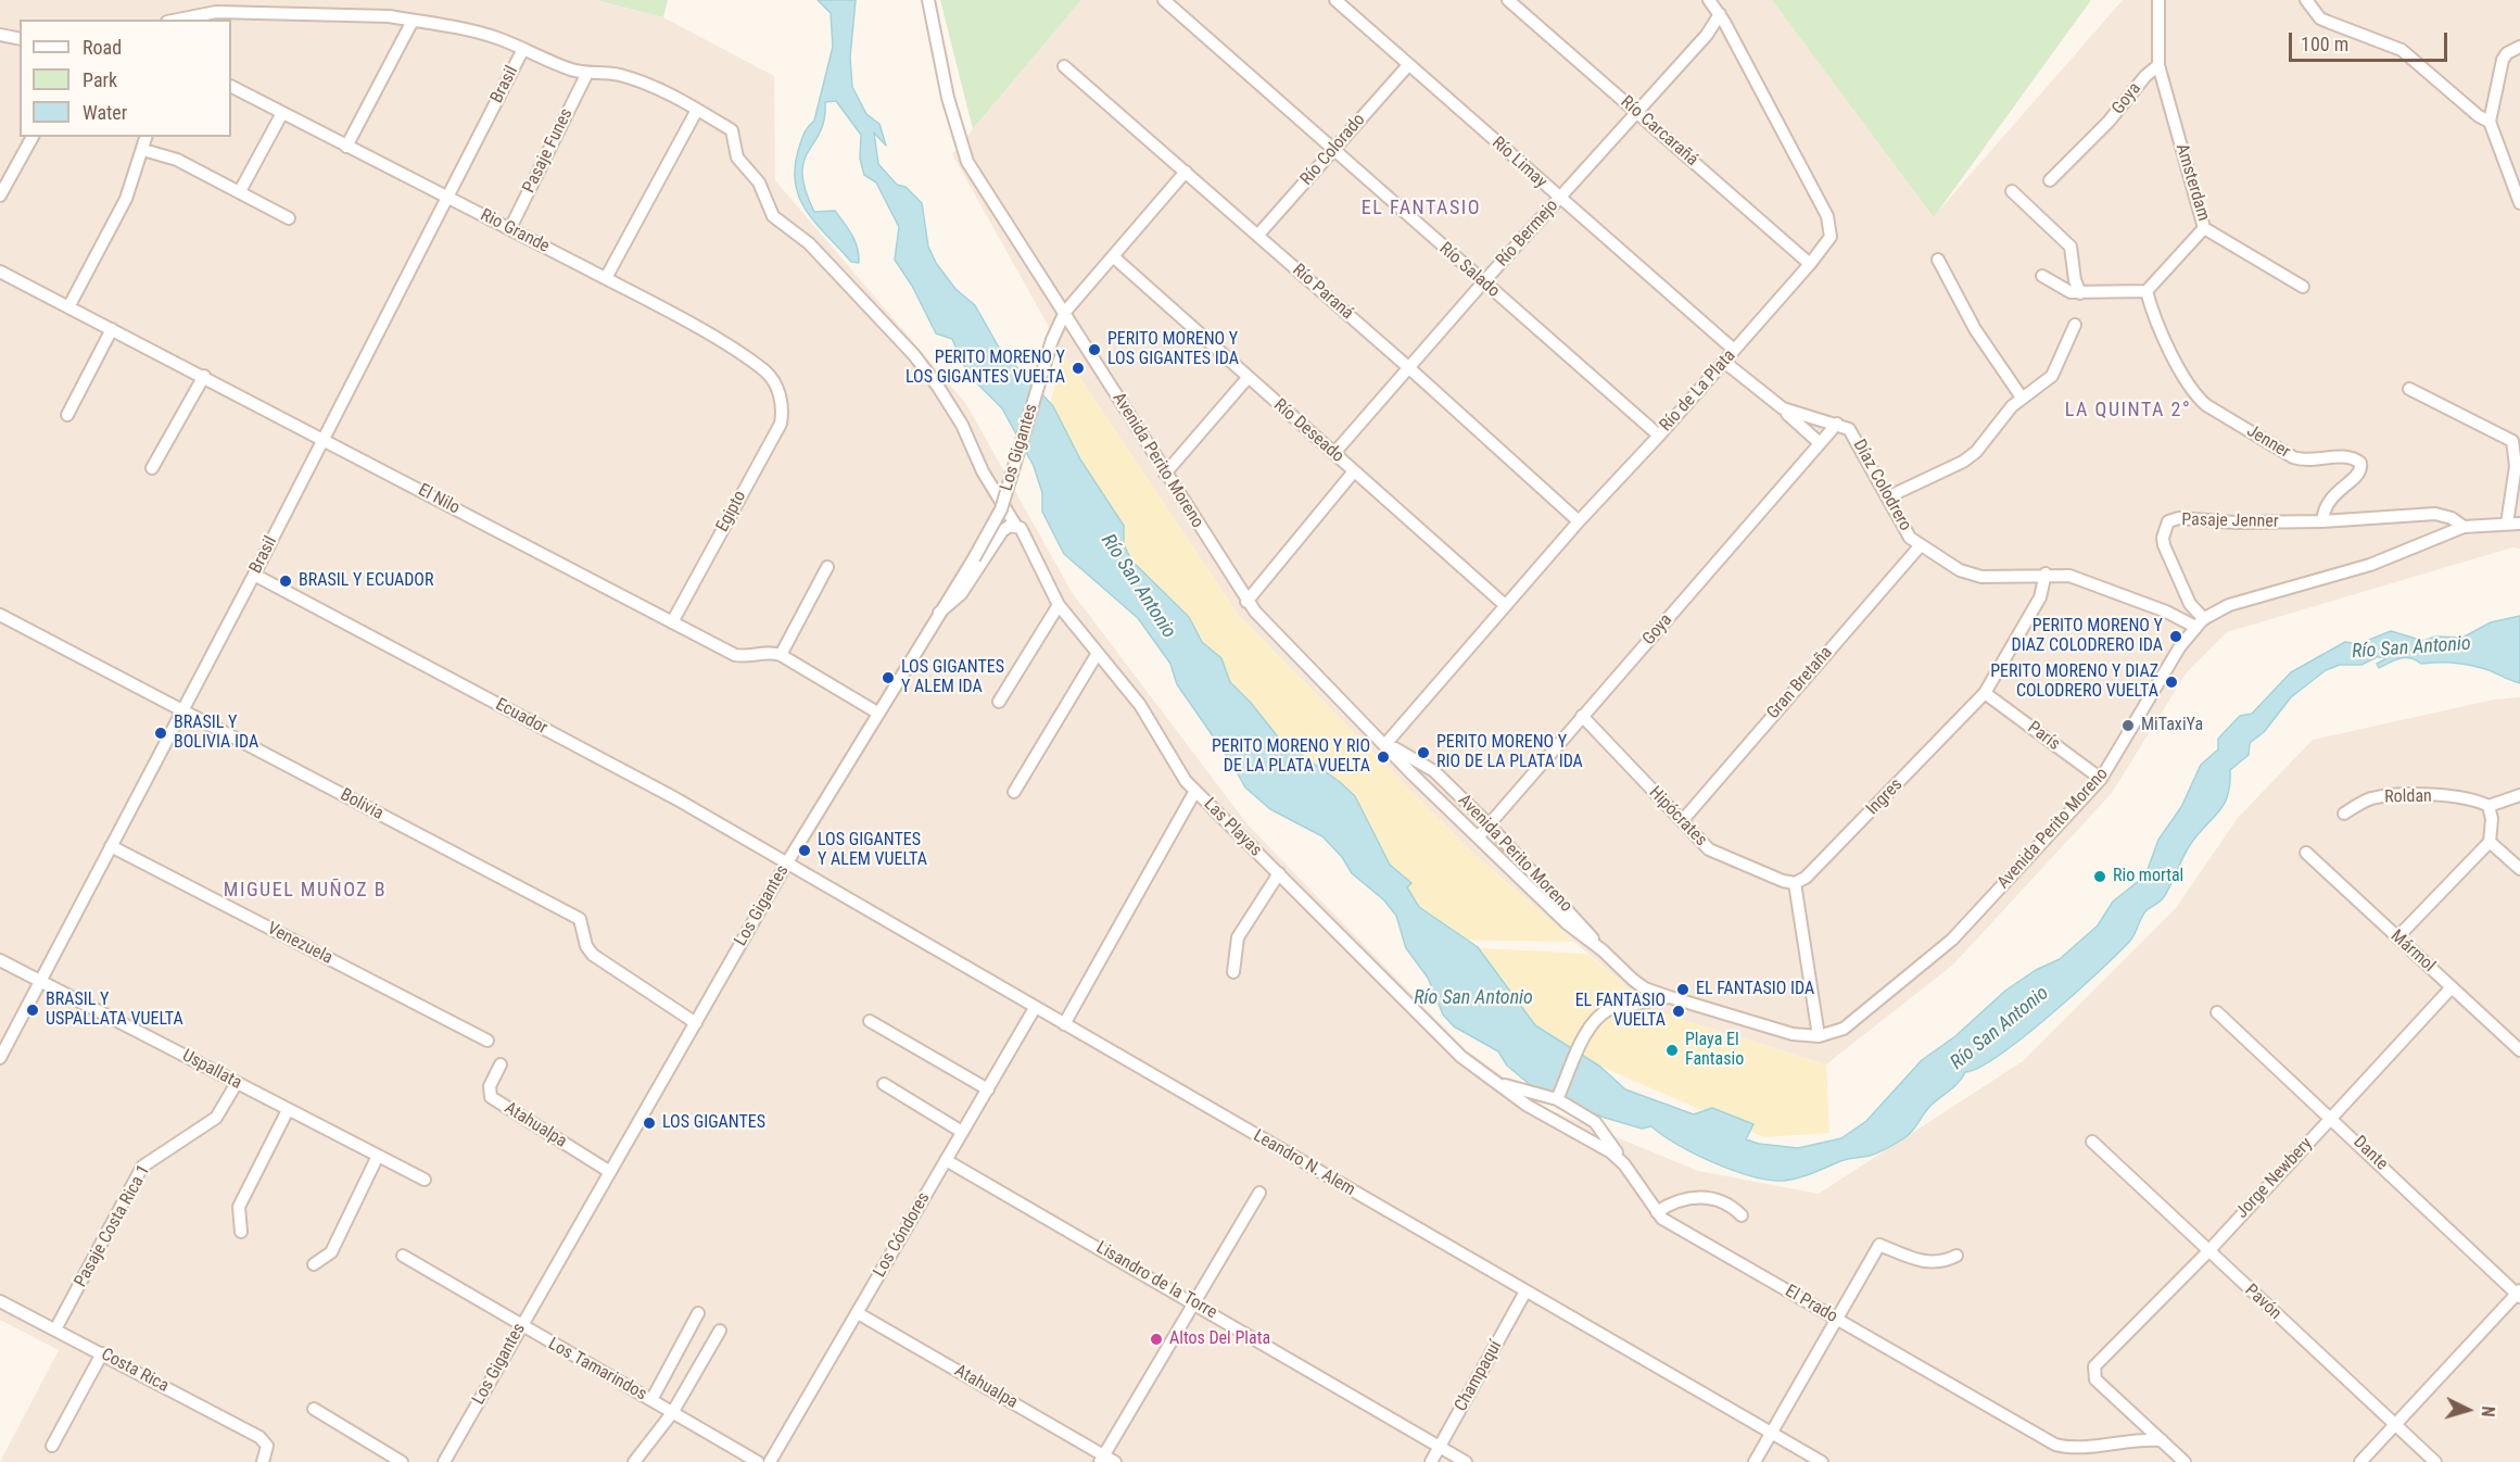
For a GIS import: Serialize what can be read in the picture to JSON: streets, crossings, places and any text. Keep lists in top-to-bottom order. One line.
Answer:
{"streets":{"street":["Brasil","Goya","Río Carcarañá","Río Colorado","Pasaje Funes","Río Limay","Amsterdam","Rio Grande","Río Bermejo","Río Salado","Río Paraná","Río de La Plata","Río Deseado","Jenner","Los Gigantes","Avenida Perito Moreno","Díaz Colodrero","El Nilo","Egipto","Pasaje Jenner","Gran Bretaña","Ecuador","París","Ingres","Roldan","Bolivia","Hipócrates","Las Playas","Venezuela","Mármol","Uspallata","Atahualpa","Dante","Leandro N. Alem","Jorge Newbery","Pasaje Costa Rica 1","Los Cóndores","Lisandro de la Torre","Pavón","El Prado","Los Tamarindos","Costa Rica","Champaquí"]},"crossings":[["Brasil","Rio Grande"],["Brasil","El Nilo"],["Brasil","Ecuador"],["Brasil","Bolivia"],["Brasil","Las Playas"],["Brasil","Venezuela"],["Brasil","Uspallata"],["Goya","Amsterdam"],["Goya","Avenida Perito Moreno"],["Goya","Díaz Colodrero"],["Goya","Hipócrates"],["Río Carcarañá","Río Bermejo"],["Río Carcarañá","Río de La Plata"],["Río Colorado","Río Limay"],["Río Colorado","Río Salado"],["Río Colorado","Río Paraná"],["Pasaje Funes","Rio Grande"],["Pasaje Funes","Las Playas"],["Río Limay","Río Bermejo"],["Río Limay","Río de La Plata"],["Rio Grande","Egipto"],["Río Bermejo","Río Salado"],["Río Bermejo","Río Paraná"],["Río Bermejo","Río de La Plata"],["Río Bermejo","Río Deseado"],["Río Salado","Río de La Plata"],["Río Paraná","Río de La Plata"],["Río de La Plata","Río Deseado"],["Río de La Plata","Avenida Perito Moreno"],["Río de La Plata","Díaz Colodrero"],["Jenner","Pasaje Jenner"],["Los Gigantes","Avenida Perito Moreno"],["Los Gigantes","Ecuador"],["Los Gigantes","Bolivia"],["Los Gigantes","Atahualpa"],["Los Gigantes","Leandro N. Alem"],["Los Gigantes","Los Tamarindos"],["Avenida Perito Moreno","Díaz Colodrero"],["Avenida Perito Moreno","Pasaje Jenner"],["Avenida Perito Moreno","París"],["Díaz Colodrero","Gran Bretaña"],["Díaz Colodrero","Ingres"],["El Nilo","Egipto"],["Gran Bretaña","Hipócrates"],["Ecuador","Leandro N. Alem"],["París","Ingres"],["Ingres","Hipócrates"],["Las Playas","El Prado"],["Mármol","Jorge Newbery"],["Uspallata","Pasaje Costa Rica 1"],["Atahualpa","Los Cóndores"],["Dante","Jorge Newbery"],["Leandro N. Alem","Los Cóndores"],["Leandro N. Alem","Champaquí"],["Jorge Newbery","Pavón"],["Pasaje Costa Rica 1","Costa Rica"],["Los Cóndores","Lisandro de la Torre"],["Lisandro de la Torre","Champaquí"]],"districts":["EL FANTASIO","LA QUINTA 2°","MIGUEL MUÑOZ B"],"water":["Río San Antonio"],"places":["PERITO MORENO Y LOS GIGANTES IDA","PERITO MORENO Y LOS GIGANTES VUELTA","BRASIL Y ECUADOR","PERITO MORENO Y DIAZ COLODRERO IDA","LOS GIGANTES Y ALEM IDA","PERITO MORENO Y DIAZ COLODRERO VUELTA","MiTaxiYa","BRASIL Y BOLIVIA IDA","PERITO MORENO Y RIO DE LA PLATA IDA","PERITO MORENO Y RIO DE LA PLATA VUELTA","LOS GIGANTES Y ALEM VUELTA","Rio mortal","EL FANTASIO IDA","BRASIL Y USPALLATA VUELTA","EL FANTASIO VUELTA","Playa El Fantasio","LOS GIGANTES","Altos Del Plata"],"legend":["Road","Park","Water"],"scale_bar":"100 m","north":"right"}
